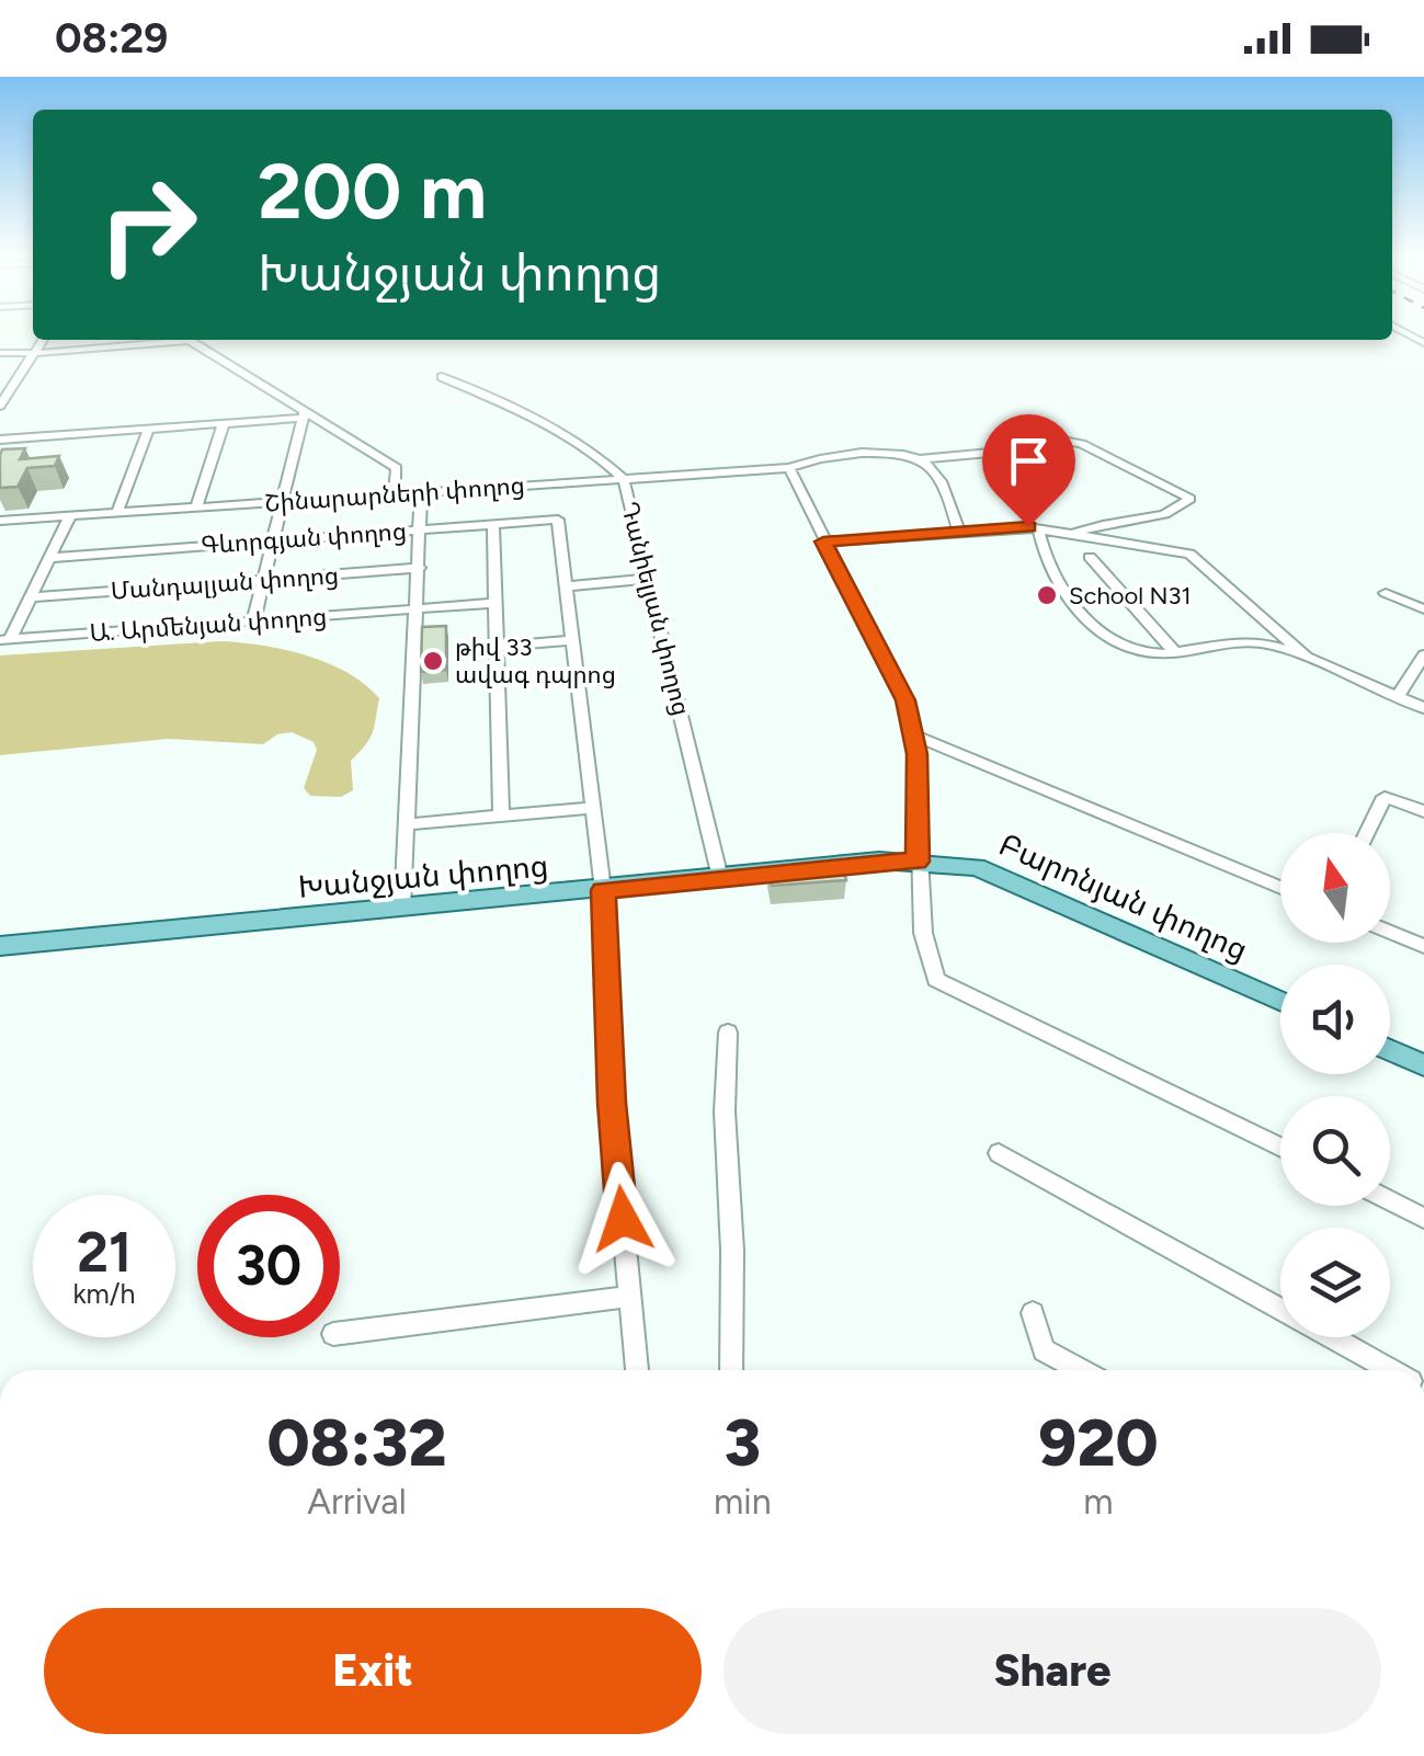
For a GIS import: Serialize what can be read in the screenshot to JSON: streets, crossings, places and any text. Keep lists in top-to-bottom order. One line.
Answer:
{"streets":{"main road":["Խանջյան փողոց","Բարոնյան փողոց"],"street":["Շինարարների փողոց","Գևորգյան փողոց","Մանդալյան փողոց","Դանիելյան փողոց","Ա. Արմենյան փողոց"]},"crossings":[["Շինարարների փողոց","Դանիելյան փողոց"],["Դանիելյան փողոց","Խանջյան փողոց"],["Խանջյան փողոց","Բարոնյան փողոց"]],"places":["School N31","թիվ 33 ավագ դպրոց"],"north":"top","page":{"status":"08:29","turn":["200 m","Խանջյան փողոց"],"speed":"21 km/h","limit":"30","eta":["08:32","Arrival","3","min","920","m"],"buttons":["Exit","Share"]}}
